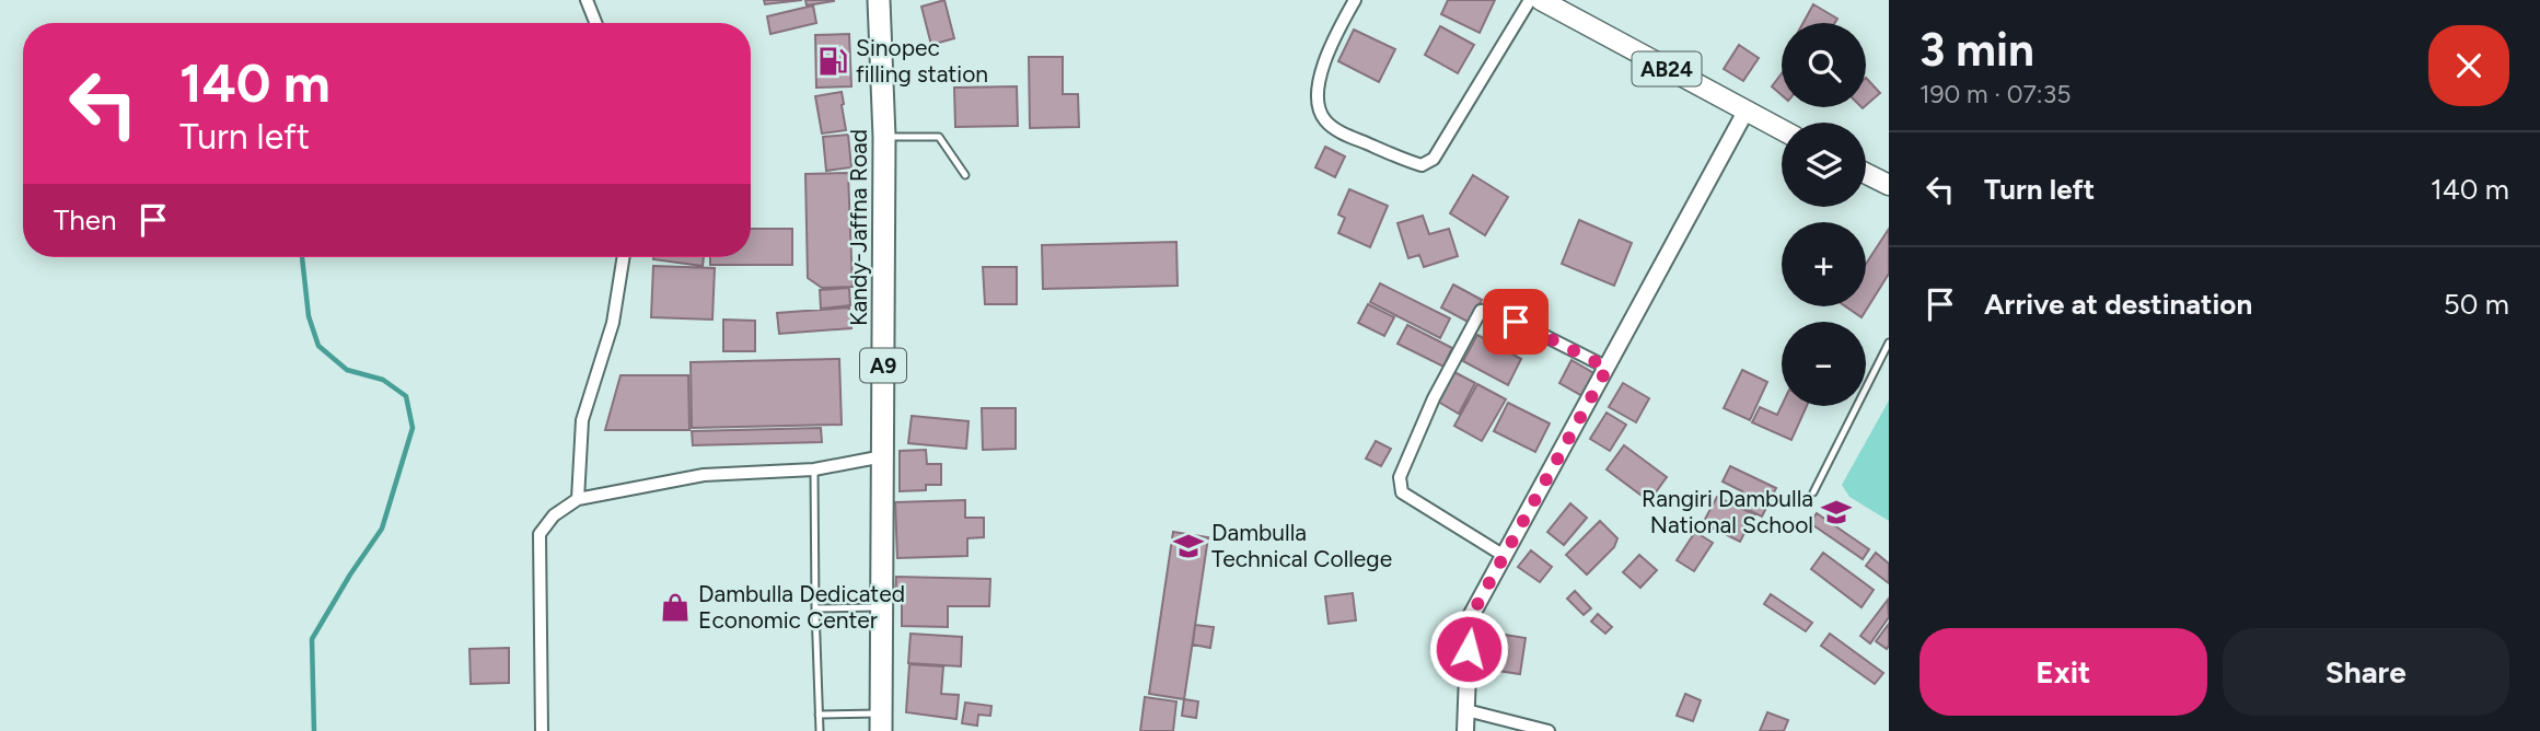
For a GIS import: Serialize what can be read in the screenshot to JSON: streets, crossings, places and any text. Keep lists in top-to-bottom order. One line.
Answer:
{"streets":{"highway":["Kandy-Jaffna Road","A9"],"main road":["AB24"]},"places":{"fuel station":["Sinopec filling station"],"school or university":["Rangiri Dambulla National School","Dambulla Technical College"],"shop":["Dambulla Dedicated Economic Center"]},"page":{"heading":["3 min","190 m · 07:35"],"map_buttons":["+","−"],"turn":["140 m","Turn left"],"list":[{"name":"Turn left","value":"140 m"},{"name":"Arrive at destination","value":"50 m"}],"then":"Then","buttons":["Exit","Share"]}}
